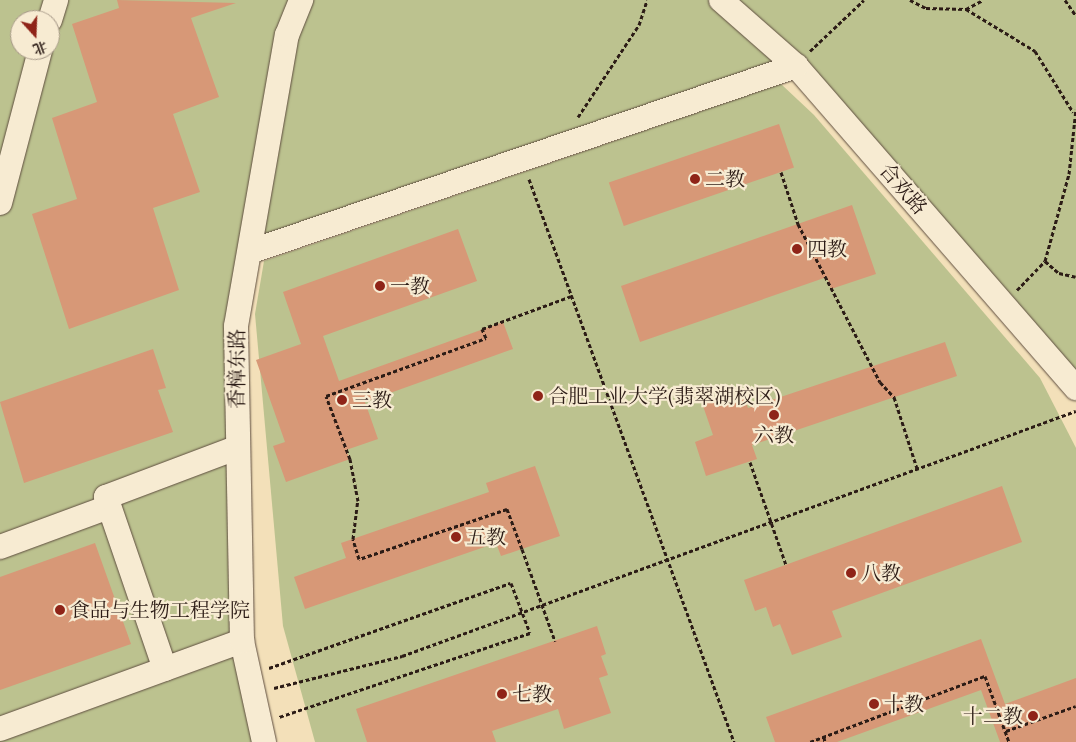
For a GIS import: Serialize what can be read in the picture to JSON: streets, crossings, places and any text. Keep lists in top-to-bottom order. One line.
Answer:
{"streets":{"street":["合欢路","香樟东路"]},"places":["二教","四教","一教","合肥工业大学(翡翠湖校区)","三教","六教","五教","八教","食品与生物工程学院","七教","十教","十二教"],"north":"bottom"}
